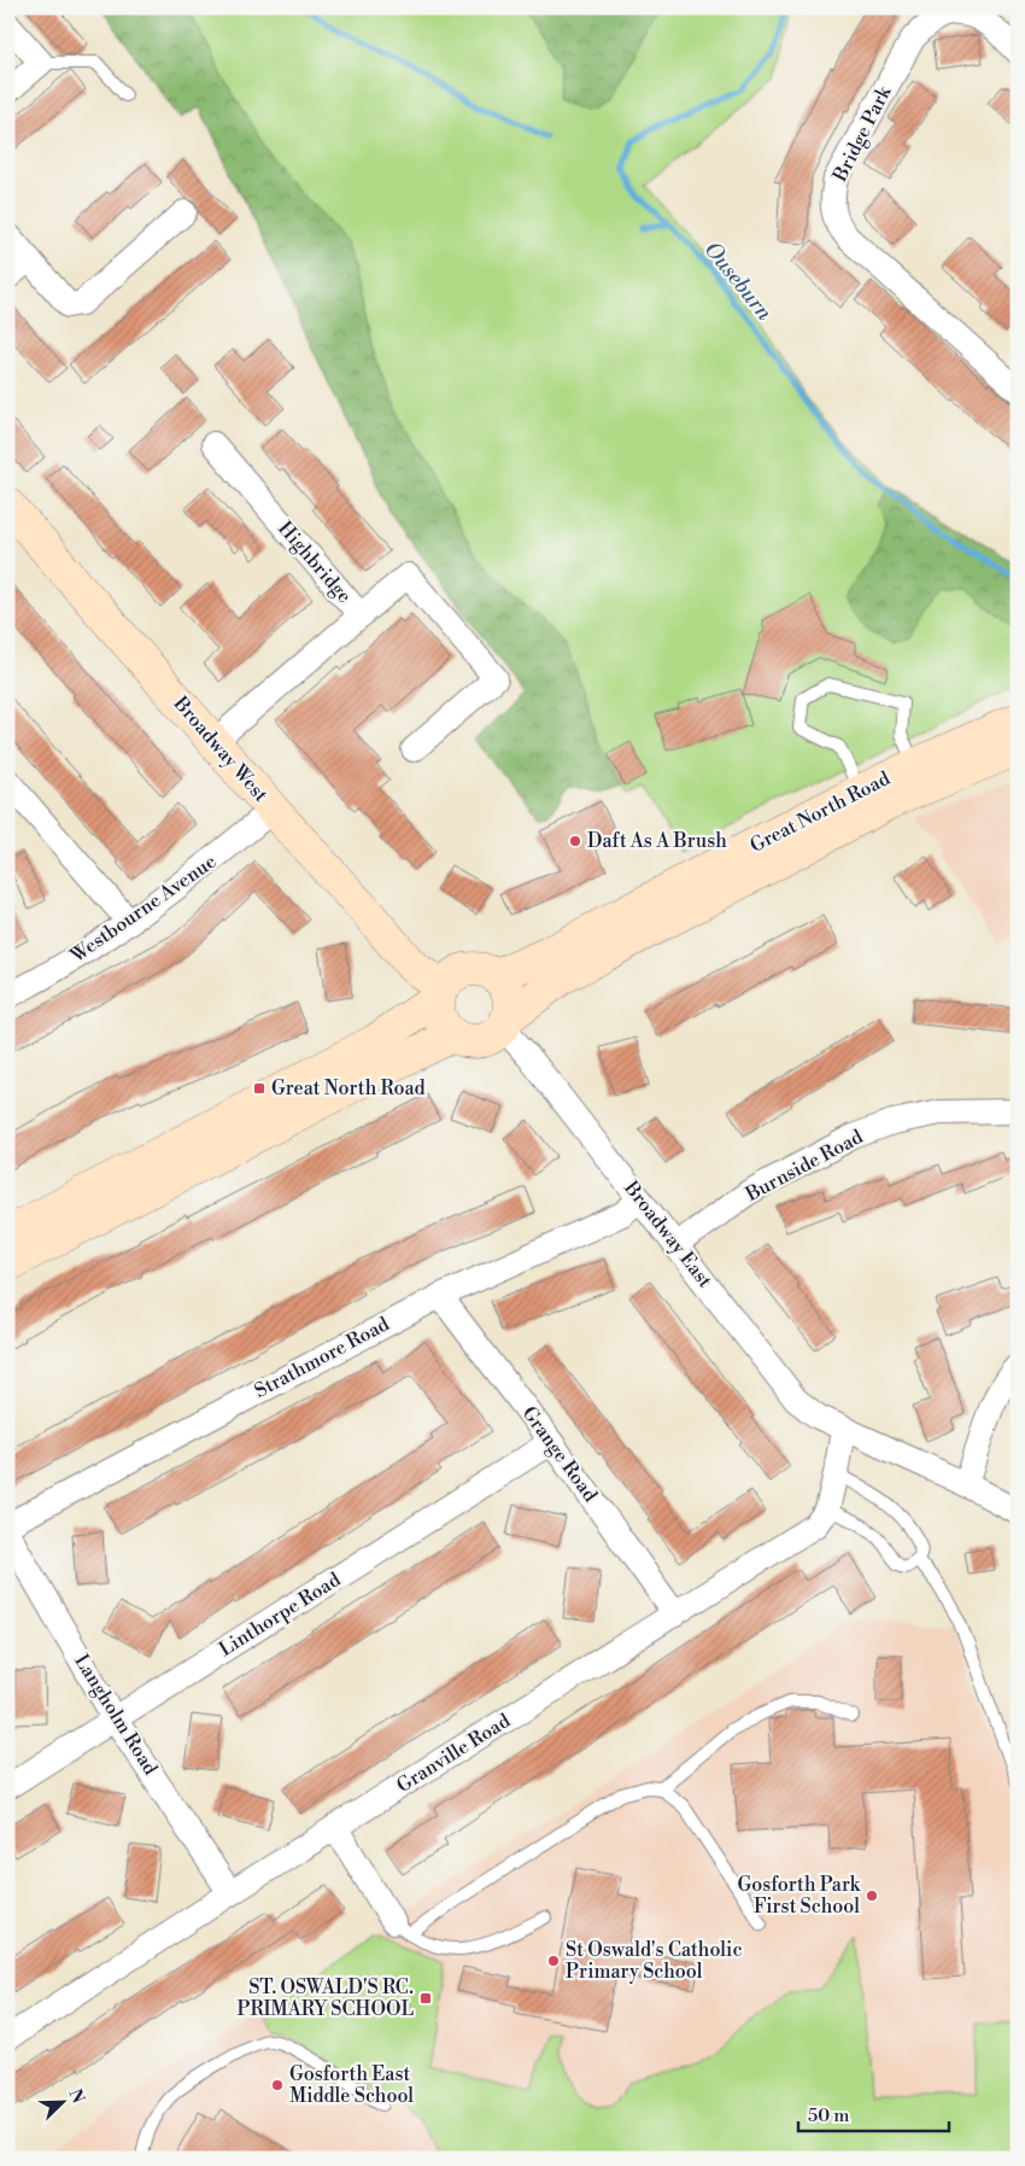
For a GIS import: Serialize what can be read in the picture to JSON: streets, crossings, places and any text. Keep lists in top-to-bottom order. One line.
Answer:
{"streets":{"main road":["Broadway West","Great North Road"],"street":["Bridge Park","Highbridge","Westbourne Avenue","Burnside Road","Broadway East","Strathmore Road","Grange Road","Linthorpe Road","Langholm Road","Granville Road"]},"crossings":[["Highbridge","Broadway West"],["Broadway West","Great North Road"],["Broadway West","Westbourne Avenue"],["Broadway West","Broadway East"],["Great North Road","Broadway East"],["Burnside Road","Broadway East"],["Broadway East","Strathmore Road"],["Strathmore Road","Grange Road"],["Grange Road","Linthorpe Road"],["Grange Road","Granville Road"],["Linthorpe Road","Langholm Road"],["Langholm Road","Granville Road"]],"water":["Ouseburn"],"places":{"other":["Daft As A Brush","Gosforth Park First School","St Oswald's Catholic Primary School","Gosforth East Middle School"],"transit":["Great North Road","ST. OSWALD'S RC. PRIMARY SCHOOL"]},"scale_bar":"50 m","north":"top right"}
